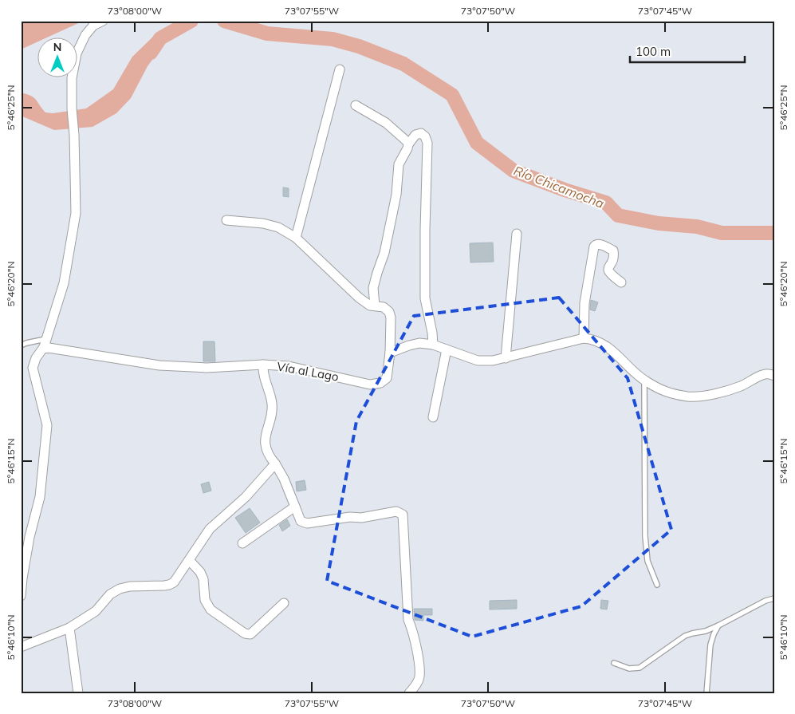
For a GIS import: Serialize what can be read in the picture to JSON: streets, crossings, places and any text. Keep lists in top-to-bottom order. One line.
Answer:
{"streets":{"street":["Vía al Lago"]},"water":["Río Chicamocha"],"scale_bar":"100 m","north":"top","coordinates":["73°08'00\"W","73°07'55\"W","73°07'50\"W","73°07'45\"W","5°46'25\"N","5°46'20\"N","5°46'15\"N","5°46'10\"N"]}
